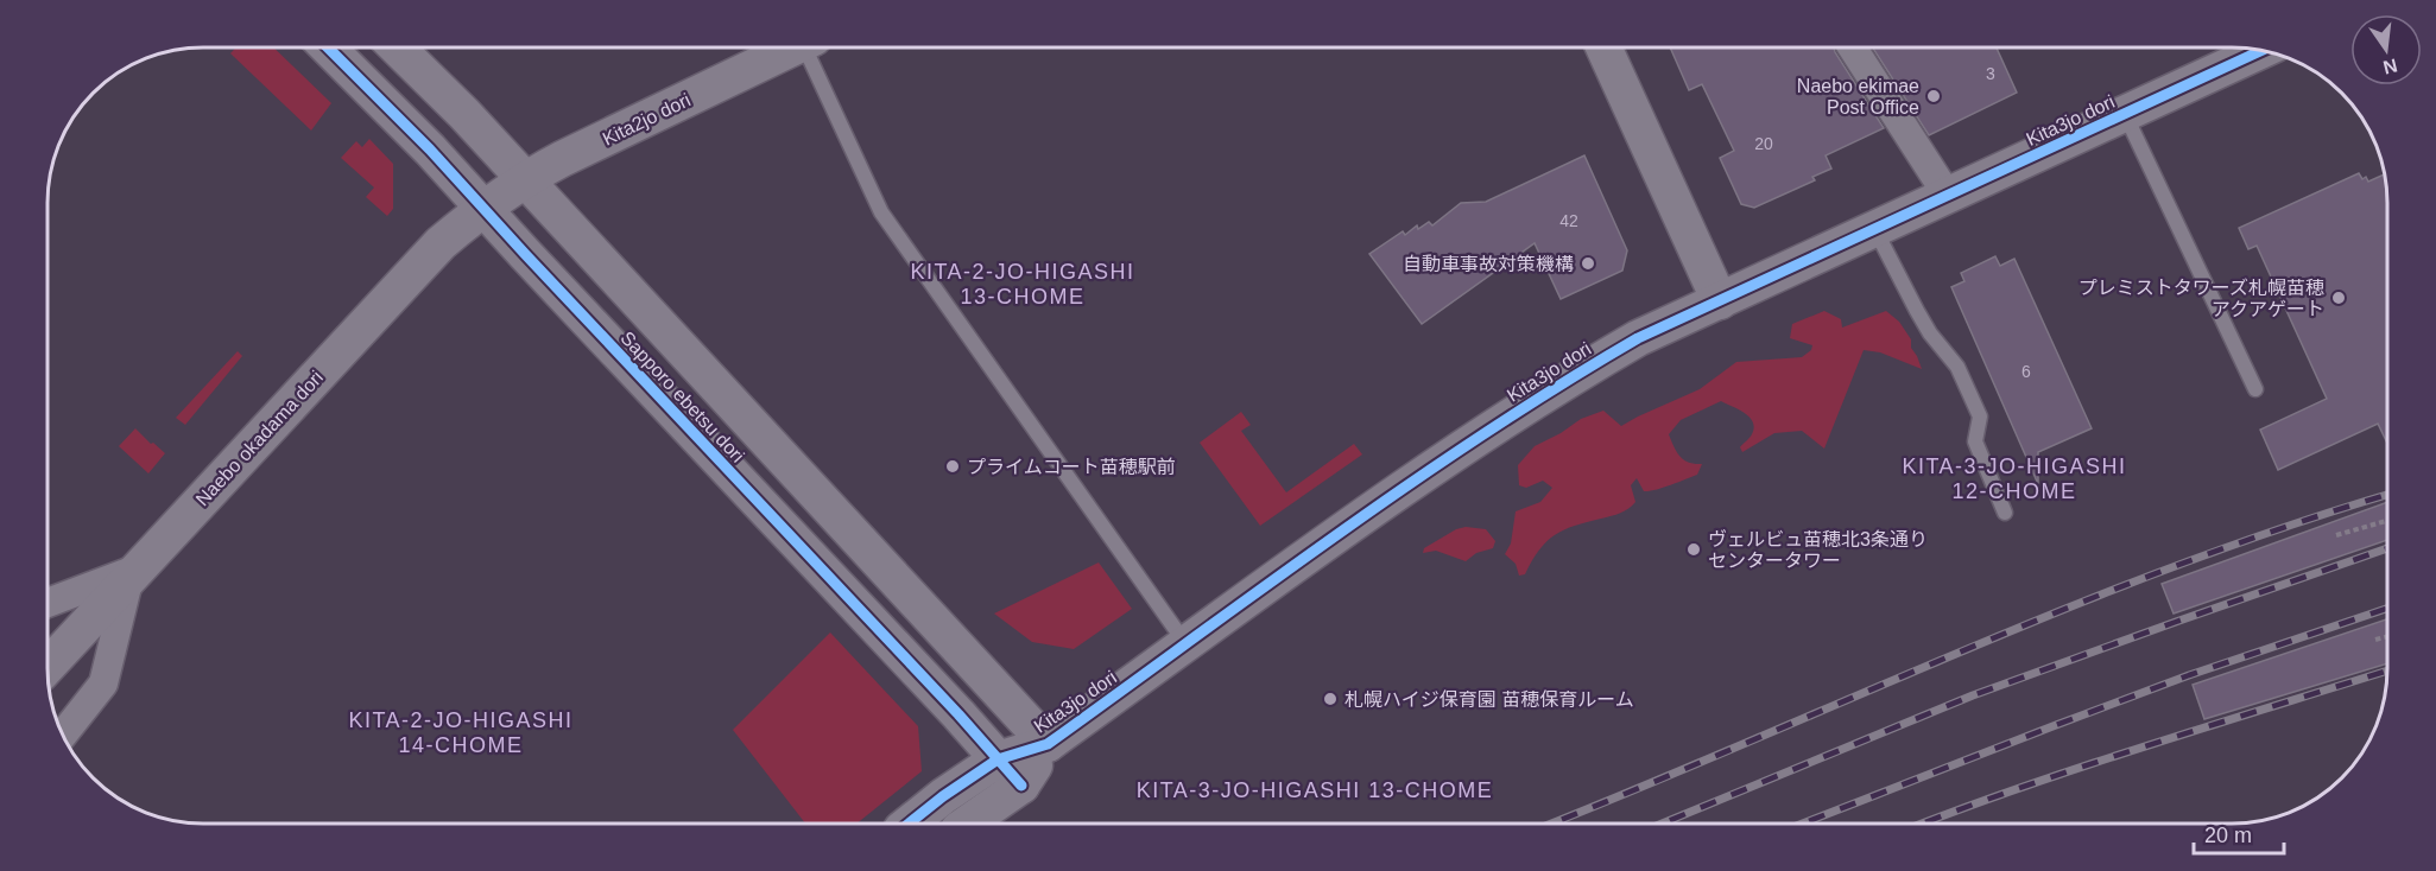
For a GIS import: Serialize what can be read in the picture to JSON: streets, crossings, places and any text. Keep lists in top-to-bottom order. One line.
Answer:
{"streets":{"street":["Kita2jo dori","Kita3jo dori","Sapporo ebetsu dori","Naebo okadama dori"]},"crossings":[["Kita2jo dori","Sapporo ebetsu dori"],["Kita2jo dori","Naebo okadama dori"],["Kita3jo dori","Sapporo ebetsu dori"],["Sapporo ebetsu dori","Naebo okadama dori"]],"districts":["KITA-2-JO-HIGASHI 13-CHOME","KITA-3-JO-HIGASHI 12-CHOME","KITA-2-JO-HIGASHI 14-CHOME","KITA-3-JO-HIGASHI 13-CHOME"],"places":["Naebo ekimae Post Office","自動車事故対策機構","プレミストタワーズ札幌苗穂 アクアゲート","プライムコート苗穂駅前","ヴェルビュ苗穂北3条通り センタータワー","札幌ハイジ保育園 苗穂保育ルーム"],"house_numbers":["3","20","42","6"],"scale_bar":"20 m","north":"bottom"}
